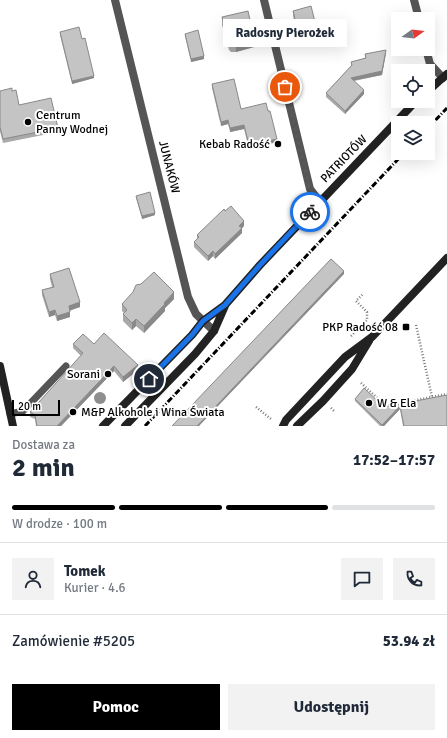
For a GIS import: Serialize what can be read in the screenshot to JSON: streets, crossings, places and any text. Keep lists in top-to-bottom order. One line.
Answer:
{"streets":{"main road":["PATRIOTÓW"],"street":["JUNAKÓW"]},"crossings":[["PATRIOTÓW","JUNAKÓW"]],"places":{"other":["Radosny Pierożek","Centrum Panny Wodnej","Kebab Radość","Sorani","W & Ela","M&P Alkohole i Wina Świata"],"transit":["PKP Radość 08"]},"scale_bar":"20 m","north":"right","page":{"bubble":"Radosny Pierożek","scale":"20 m","heading":["2 min","Dostawa za","17:52–17:57"],"panel":["Tomek","Kurier · 4.6","Zamówienie #5205","53.94 zł"],"bar":"W drodze · 100 m","buttons":["Pomoc","Udostępnij"]}}
